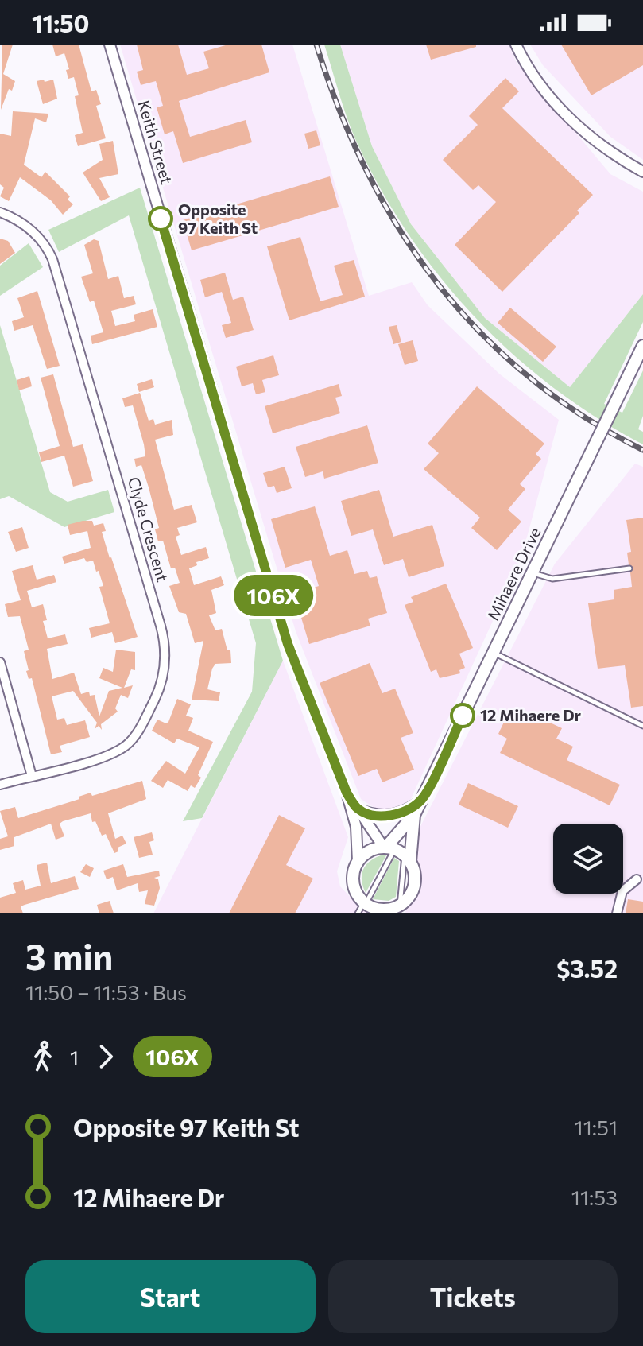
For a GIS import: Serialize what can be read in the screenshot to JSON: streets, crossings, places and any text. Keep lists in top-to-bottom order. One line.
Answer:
{"streets":{"main road":["Mihaere Drive"],"street":["Keith Street","Clyde Crescent"]},"crossings":[["Keith Street","Mihaere Drive"]],"places":["Opposite 97 Keith St","12 Mihaere Dr"],"lines":["bus line 106X"],"page":{"status":"11:50","on_map":"106X","heading":["3 min","11:50 – 11:53 · Bus","$3.52"],"legs":["1","106X"],"list":[{"name":"Opposite 97 Keith St","value":"11:51"},{"name":"12 Mihaere Dr","value":"11:53"}],"buttons":["Start","Tickets"]}}
